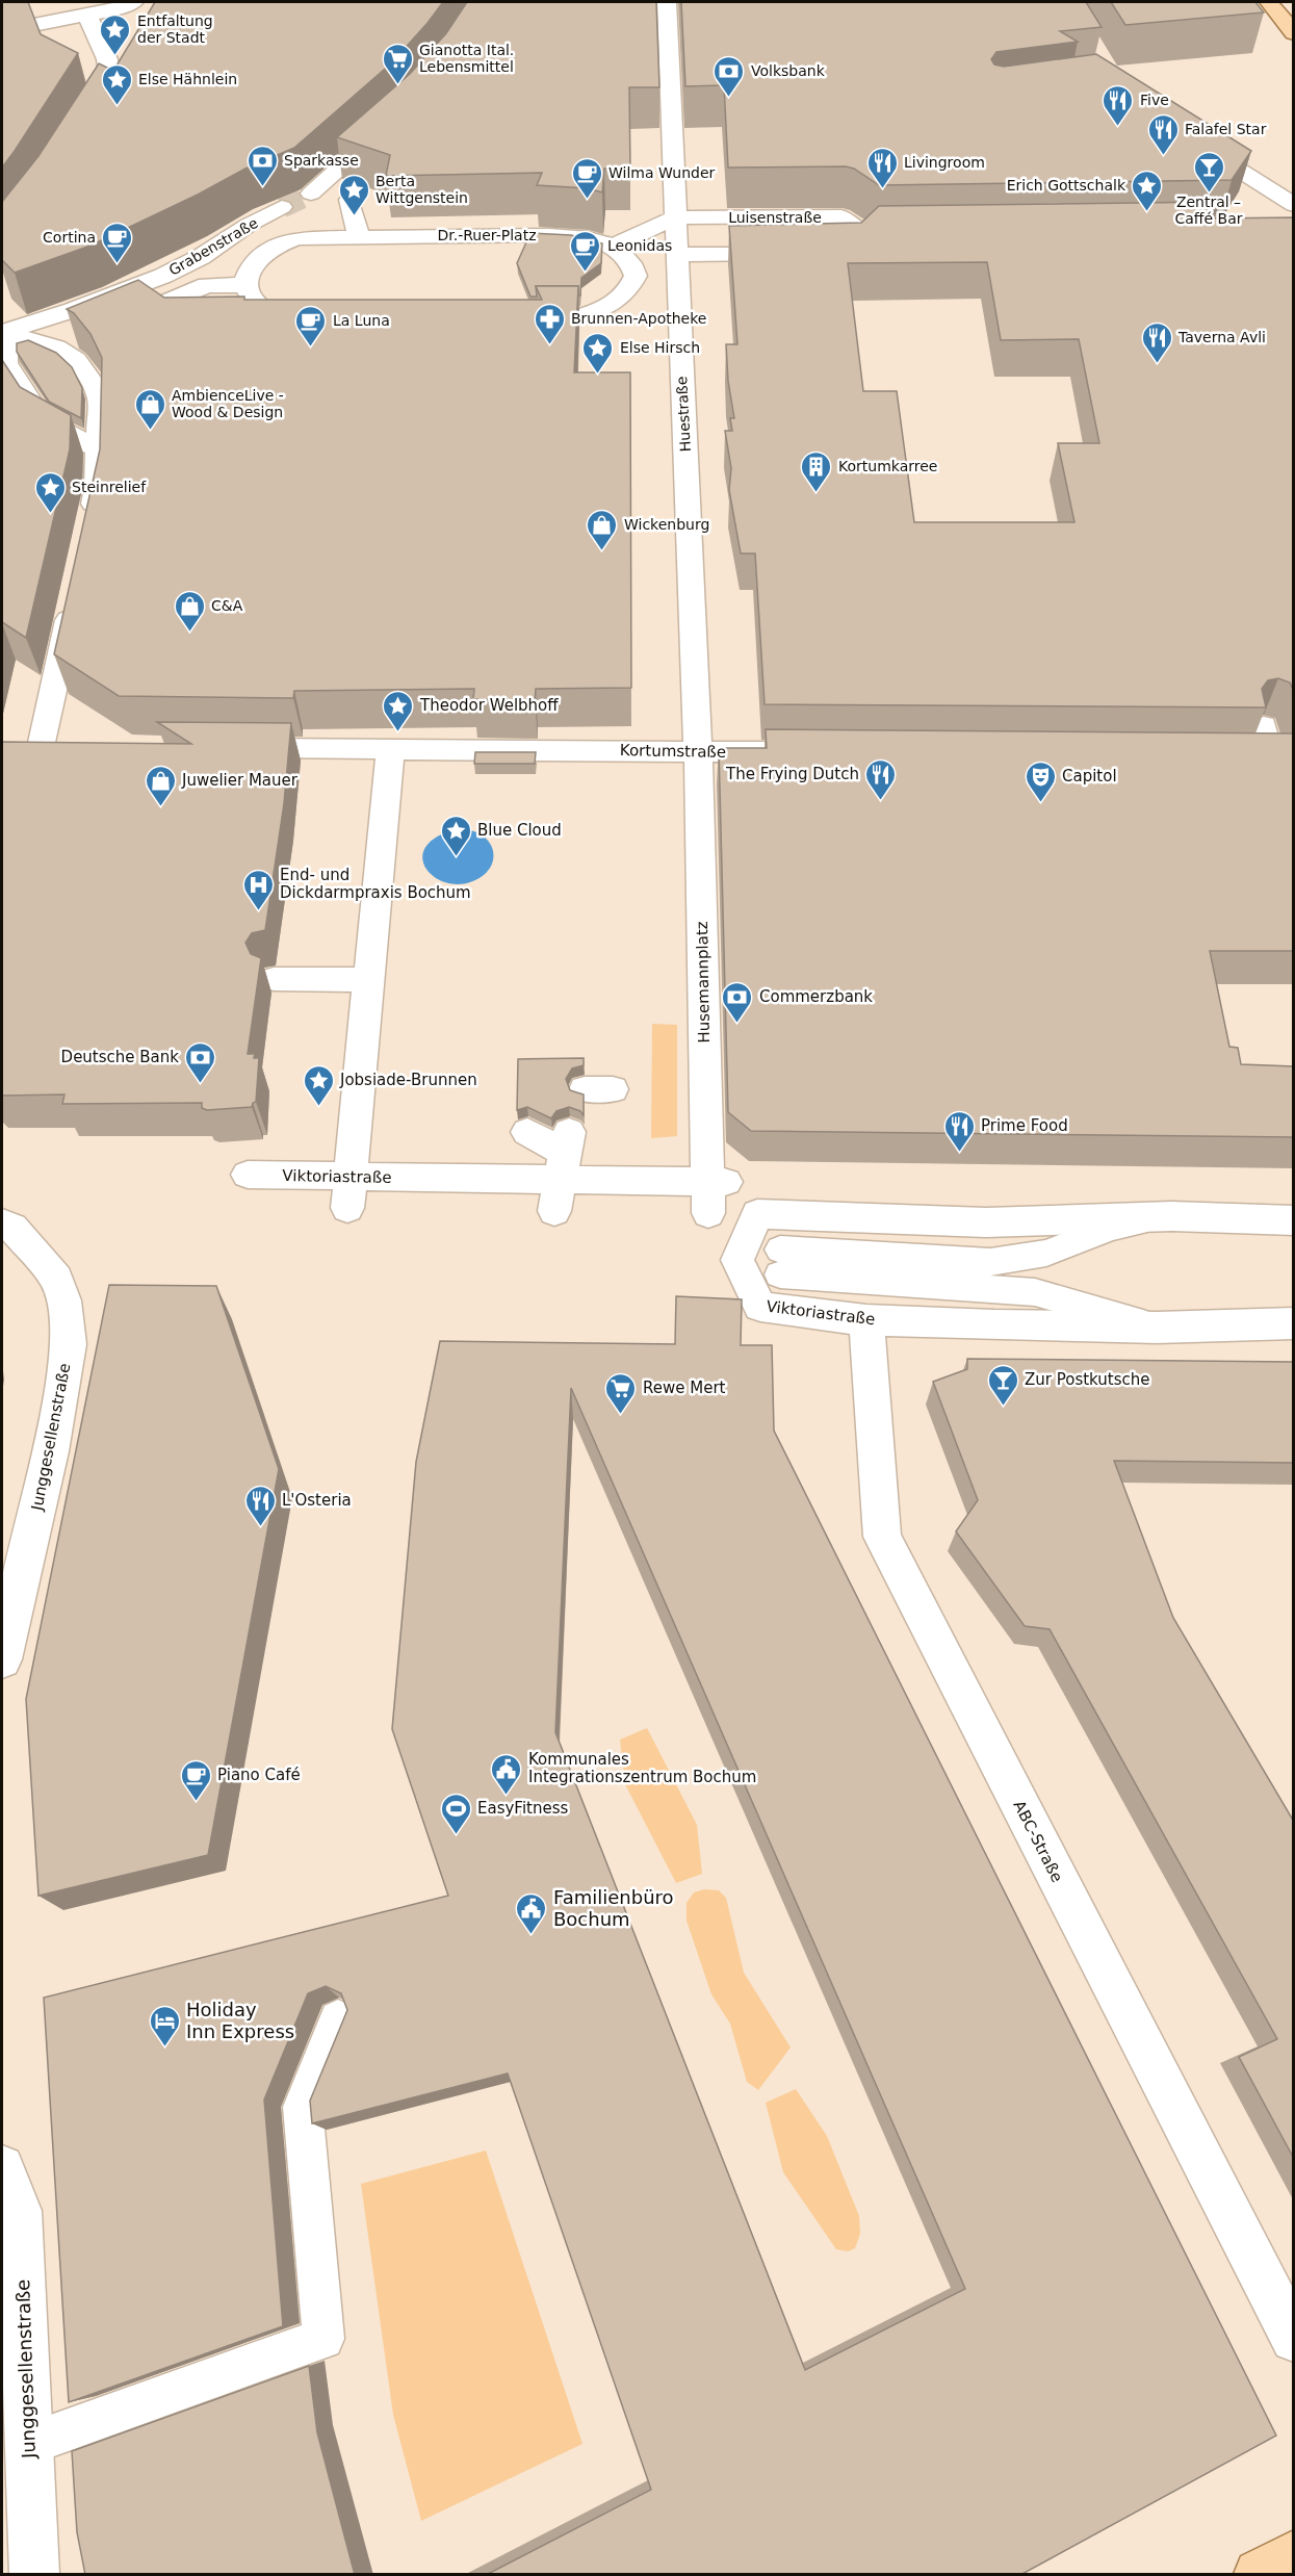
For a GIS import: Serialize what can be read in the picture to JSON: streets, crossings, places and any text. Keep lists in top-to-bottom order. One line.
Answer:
{"streets":{"street":["Luisenstraße","Dr.-Ruer-Platz","Grabenstraße","Huestraße","Kortumstraße","Husemannplatz","Viktoriastraße","Junggesellenstraße","ABC-Straße"]},"crossings":[["Luisenstraße","Huestraße"],["Dr.-Ruer-Platz","Grabenstraße"],["Huestraße","Kortumstraße"],["Huestraße","Husemannplatz"],["Kortumstraße","Husemannplatz"],["Husemannplatz","Viktoriastraße"],["Viktoriastraße","ABC-Straße"]],"places":{"place":["Entfaltung der Stadt","Else Hähnlein","Erich Gottschalk","Berta Wittgenstein","Else Hirsch","Steinrelief","Theodor Welbhoff","Blue Cloud","Jobsiade-Brunnen"],"supermarket":["Gianotta Ital. Lebensmittel","Rewe Mert"],"bank":["Volksbank","Sparkasse","Commerzbank","Deutsche Bank"],"restaurant":["Five","Falafel Star","Livingroom","Taverna Avli","The Frying Dutch","Prime Food","L'Osteria"],"bar":["Zentral – Caffé Bar","Zur Postkutsche"],"cafe":["Wilma Wunder","Cortina","Leonidas","La Luna","Piano Café"],"pharmacy":["Brunnen-Apotheke"],"shop":["AmbienceLive - Wood & Design","Wickenburg","C&A","Juwelier Mauer"],"building":["Kortumkarree"],"theatre":["Capitol"],"hospital":["End- und Dickdarmpraxis Bochum"],"public building":["Kommunales Integrationszentrum Bochum","Familienbüro Bochum"],"sports":["EasyFitness"],"hotel":["Holiday Inn Express"]}}
